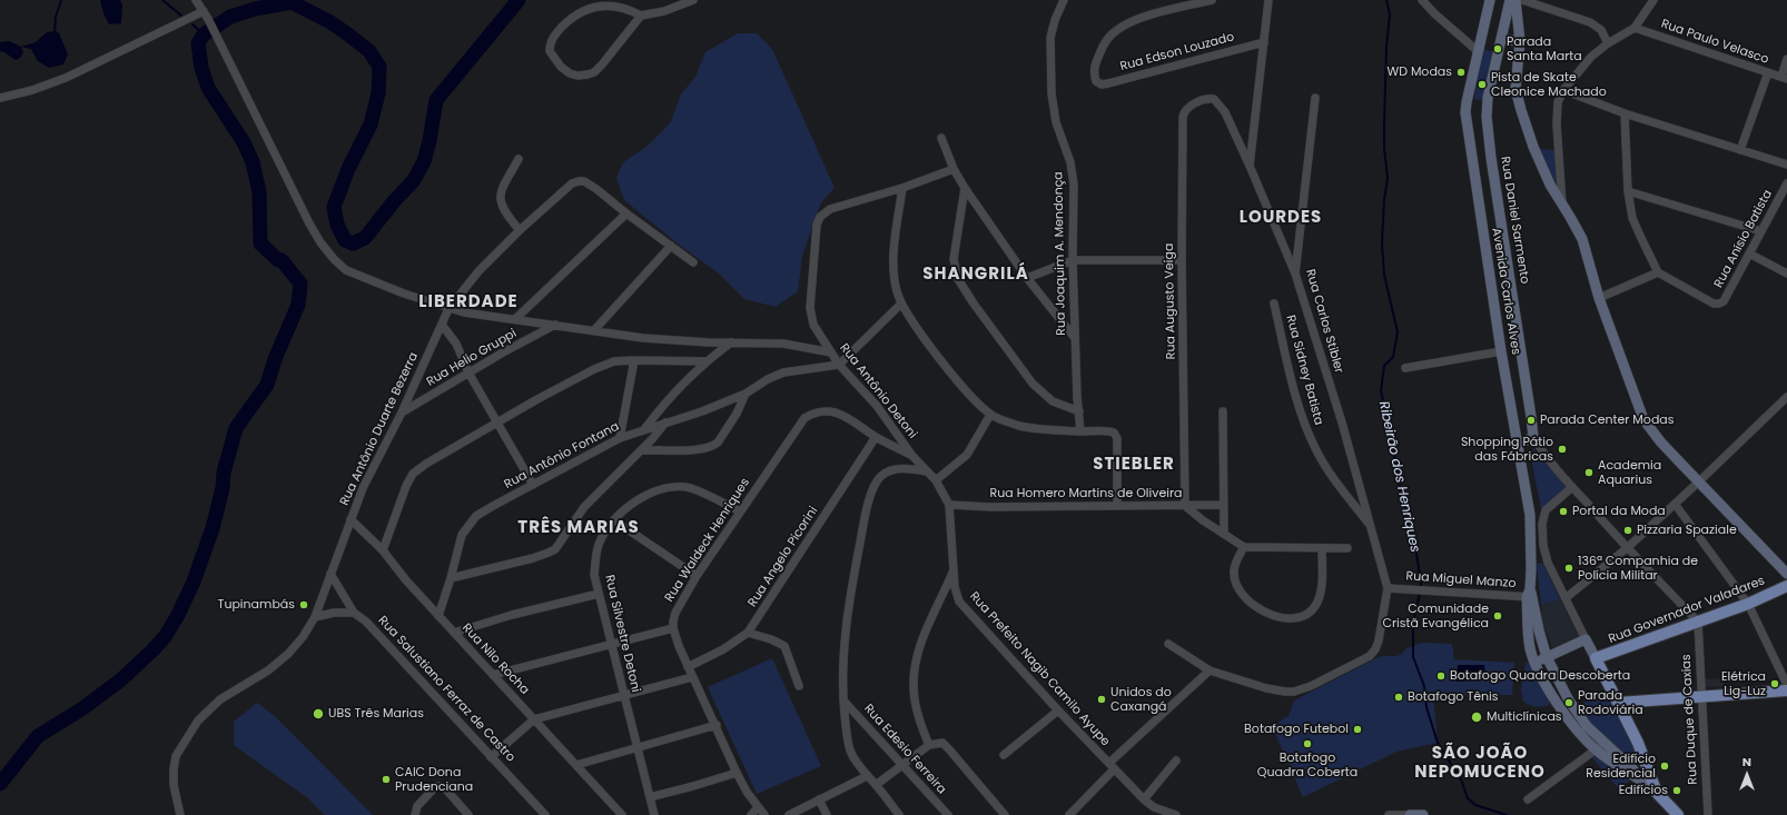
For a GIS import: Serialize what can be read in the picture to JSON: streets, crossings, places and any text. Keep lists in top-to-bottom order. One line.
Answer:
{"streets":{"main road":["Rua Governador Valadares"],"street":["Rua Paulo Velasco","Rua Edson Louzado","Rua Daniel Sarmento","Rua Anísio Batista","Rua Joaquim A. Mendonça","Avenida Carlos Alves","Rua Augusto Veiga","Rua Carlos Stibler","Rua Helio Gruppi","Rua Sidney Batista","Rua Antônio Detoni","Rua Antônio Duarte Bezerra","Rua Antônio Fontana","Rua Homero Martins de Oliveira","Rua Waldeck Henriques","Rua Angelo Picorini","Rua Miguel Manzo","Rua Silvestre Detoni","Rua Nilo Rocha","Rua Prefeito Nagib Camilo Ayupe","Rua Salustiano Ferraz de Castro","Rua Duque de Caxias","Rua Edesio Ferreira"]},"crossings":[["Avenida Carlos Alves","Rua Miguel Manzo"],["Rua Augusto Veiga","Rua Homero Martins de Oliveira"],["Rua Carlos Stibler","Rua Sidney Batista"],["Rua Carlos Stibler","Rua Miguel Manzo"],["Rua Helio Gruppi","Rua Antônio Duarte Bezerra"],["Rua Antônio Detoni","Rua Antônio Fontana"],["Rua Antônio Detoni","Rua Waldeck Henriques"],["Rua Antônio Detoni","Rua Prefeito Nagib Camilo Ayupe"],["Rua Antônio Duarte Bezerra","Rua Nilo Rocha"],["Rua Antônio Fontana","Rua Nilo Rocha"],["Rua Homero Martins de Oliveira","Rua Prefeito Nagib Camilo Ayupe"],["Rua Waldeck Henriques","Rua Angelo Picorini"],["Rua Waldeck Henriques","Rua Silvestre Detoni"],["Rua Waldeck Henriques","Rua Prefeito Nagib Camilo Ayupe"],["Rua Governador Valadares","Rua Duque de Caxias"]],"districts":["LOURDES","SHANGRILÁ","LIBERDADE","STIEBLER","TRÊS MARIAS","SÃO JOÃO NEPOMUCENO"],"water":["Ribeirão dos Henriques"],"places":["Parada Santa Marta","WD Modas","Pista de Skate Cleonice Machado","Parada Center Modas","Shopping Pátio das Fábricas","Academia Aquarius","Portal da Moda","Pizzaria Spaziale","136ª Companhia de Polícia Militar","Tupinambás","Comunidade Cristã Evangélica","Botafogo Quadra Descoberta","Elétrica Lig-Luz","Botafogo Tênis","Unidos do Caxangá","Parada Rodoviária","UBS Três Marias","Multiclínicas","Botafogo Futebol","Botafogo Quadra Coberta","Edifício Residencial","CAIC Dona Prudenciana","Edifícios"],"north":"top"}
